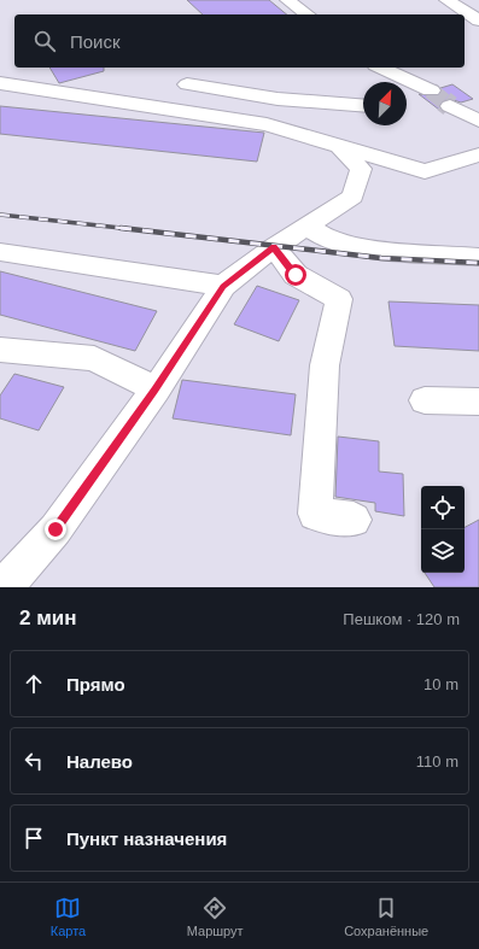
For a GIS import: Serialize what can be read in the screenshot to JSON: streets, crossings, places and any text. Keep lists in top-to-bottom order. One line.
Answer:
{"north":"top right","page":{"search":"Поиск","heading":["2 мин","Пешком · 120 m"],"list":[["Прямо","10 m"],["Налево","110 m"],"Пункт назначения"],"nav":["Карта","Маршрут","Сохранённые"]}}
